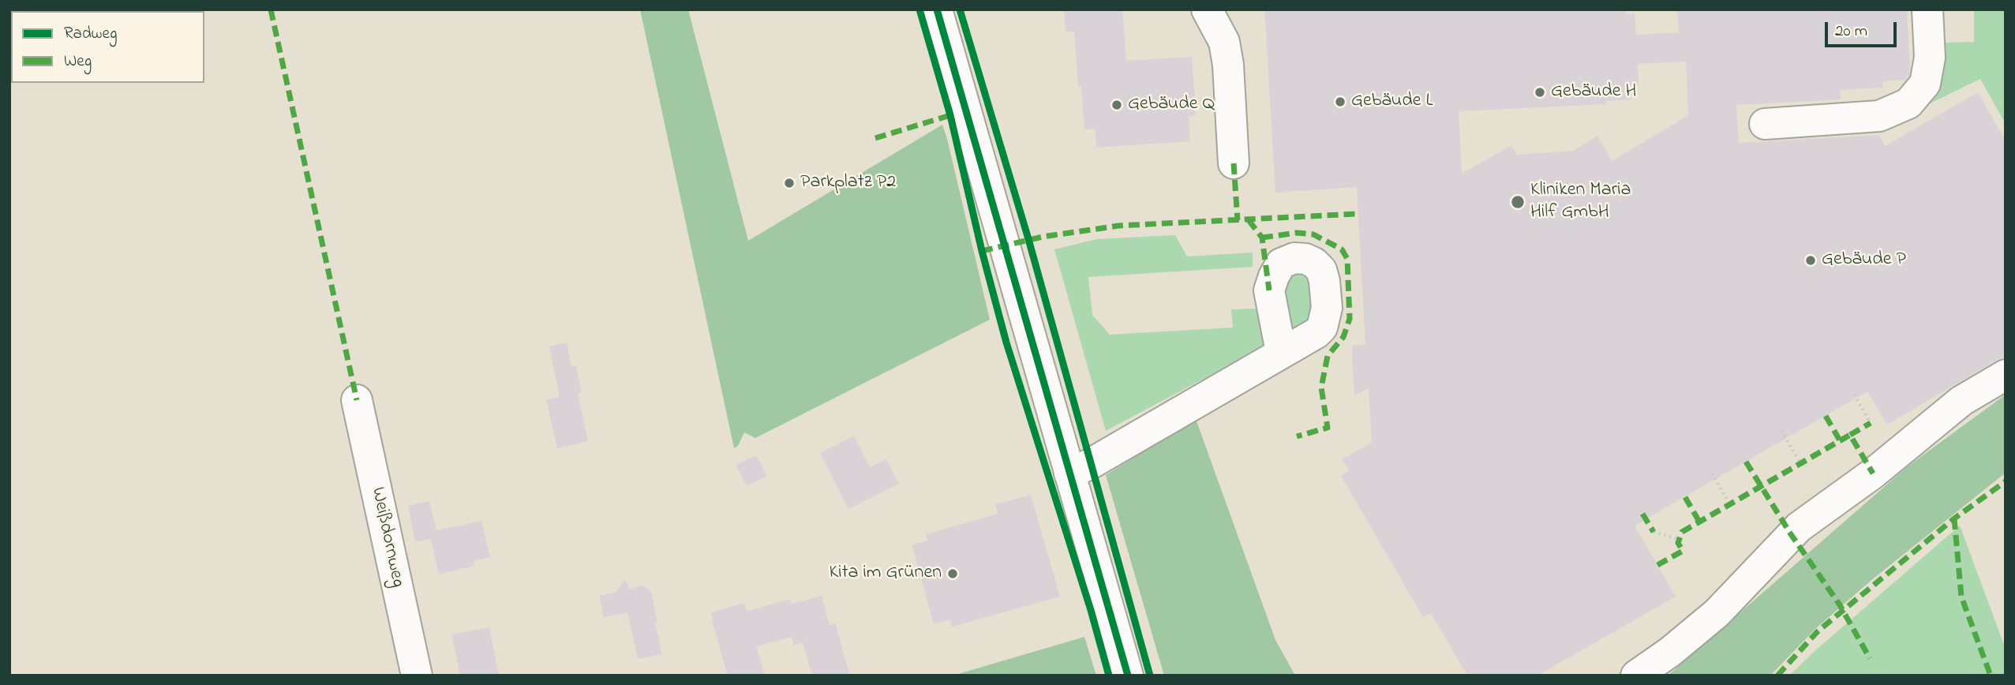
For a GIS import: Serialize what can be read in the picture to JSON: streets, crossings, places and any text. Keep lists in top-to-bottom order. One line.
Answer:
{"streets":{"main road":["Weißdornweg"]},"places":["Gebäude H","Gebäude L","Gebäude Q","Parkplatz P2","Kliniken Maria Hilf GmbH","Gebäude P","Kita im Grünen"],"legend":["Radweg","Weg"],"scale_bar":"20 m"}
